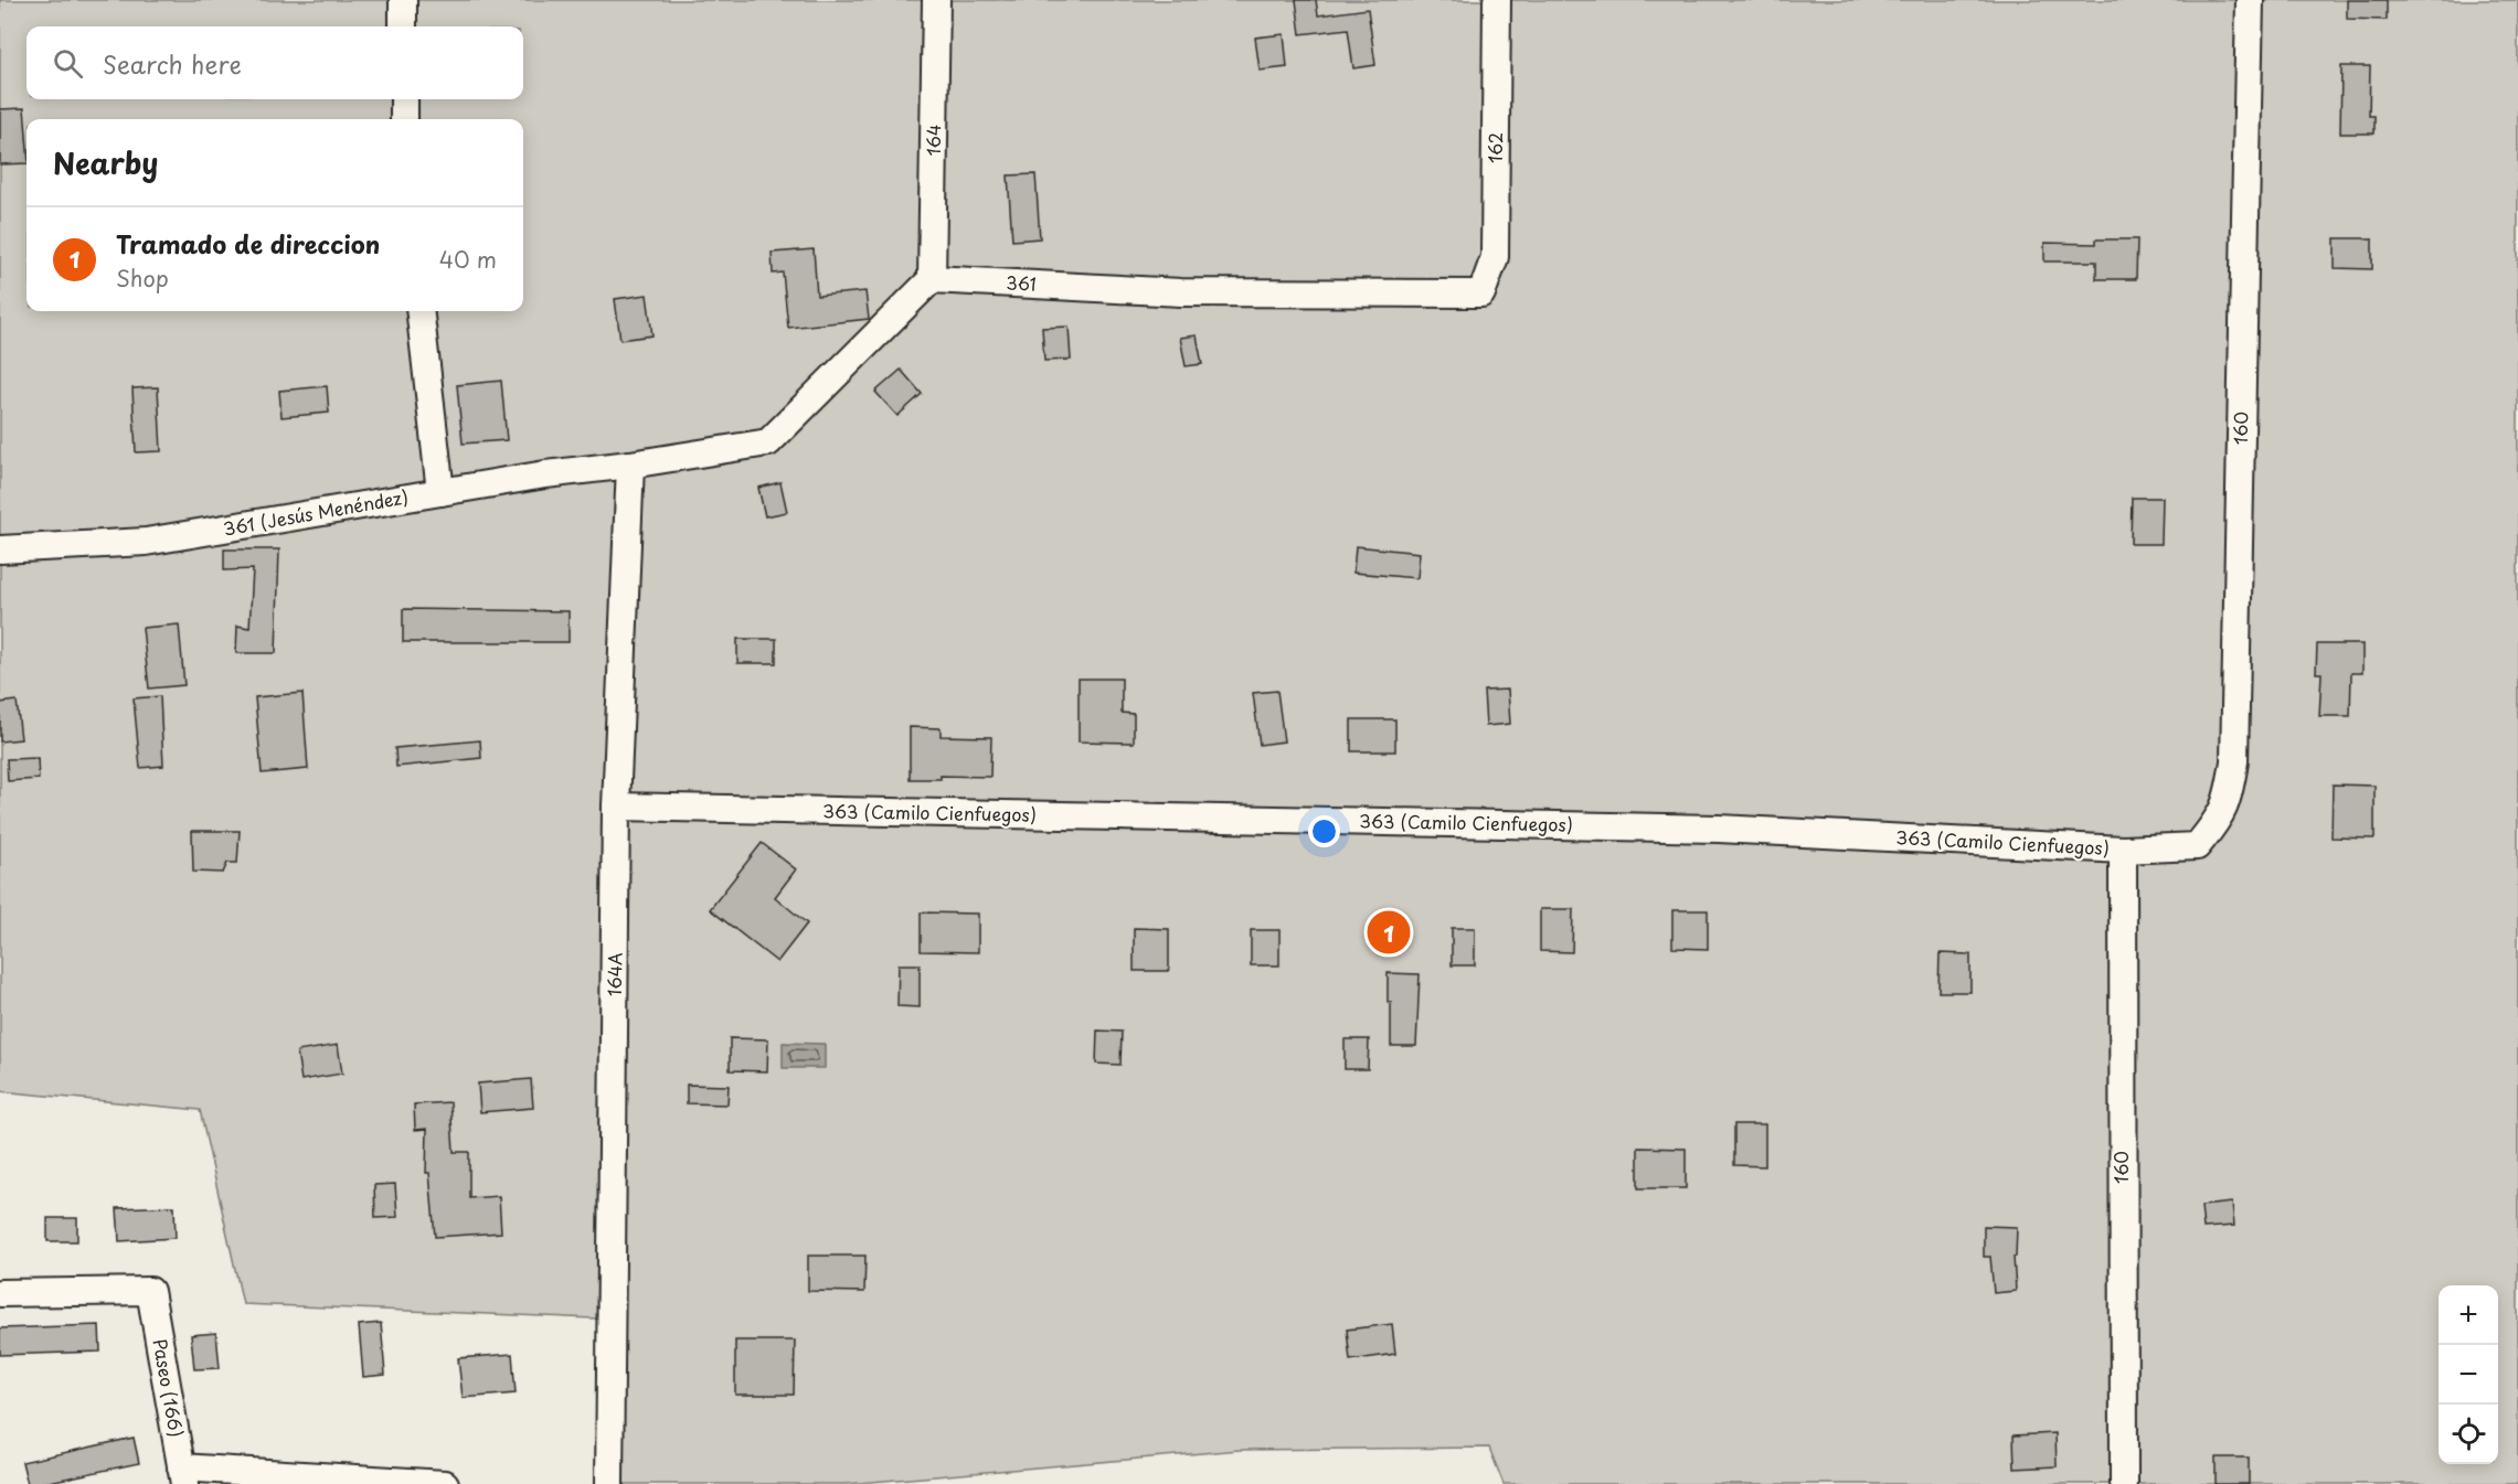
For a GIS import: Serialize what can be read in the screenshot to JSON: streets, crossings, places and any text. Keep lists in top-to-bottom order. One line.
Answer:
{"streets":{"street":["164","162","361","160","361 (Jesús Menéndez)","363 (Camilo Cienfuegos)","164A","Paseo (166)"]},"crossings":[["164","361"],["162","361"],["160","363 (Camilo Cienfuegos)"],["361 (Jesús Menéndez)","164A"],["363 (Camilo Cienfuegos)","164A"]],"page":{"search":"Search here","heading":"Nearby","list":[{"mark":"1","name":"Tramado de direccion","note":"Shop","value":"40 m"}],"pins":"1","map_buttons":["+","−"]}}
